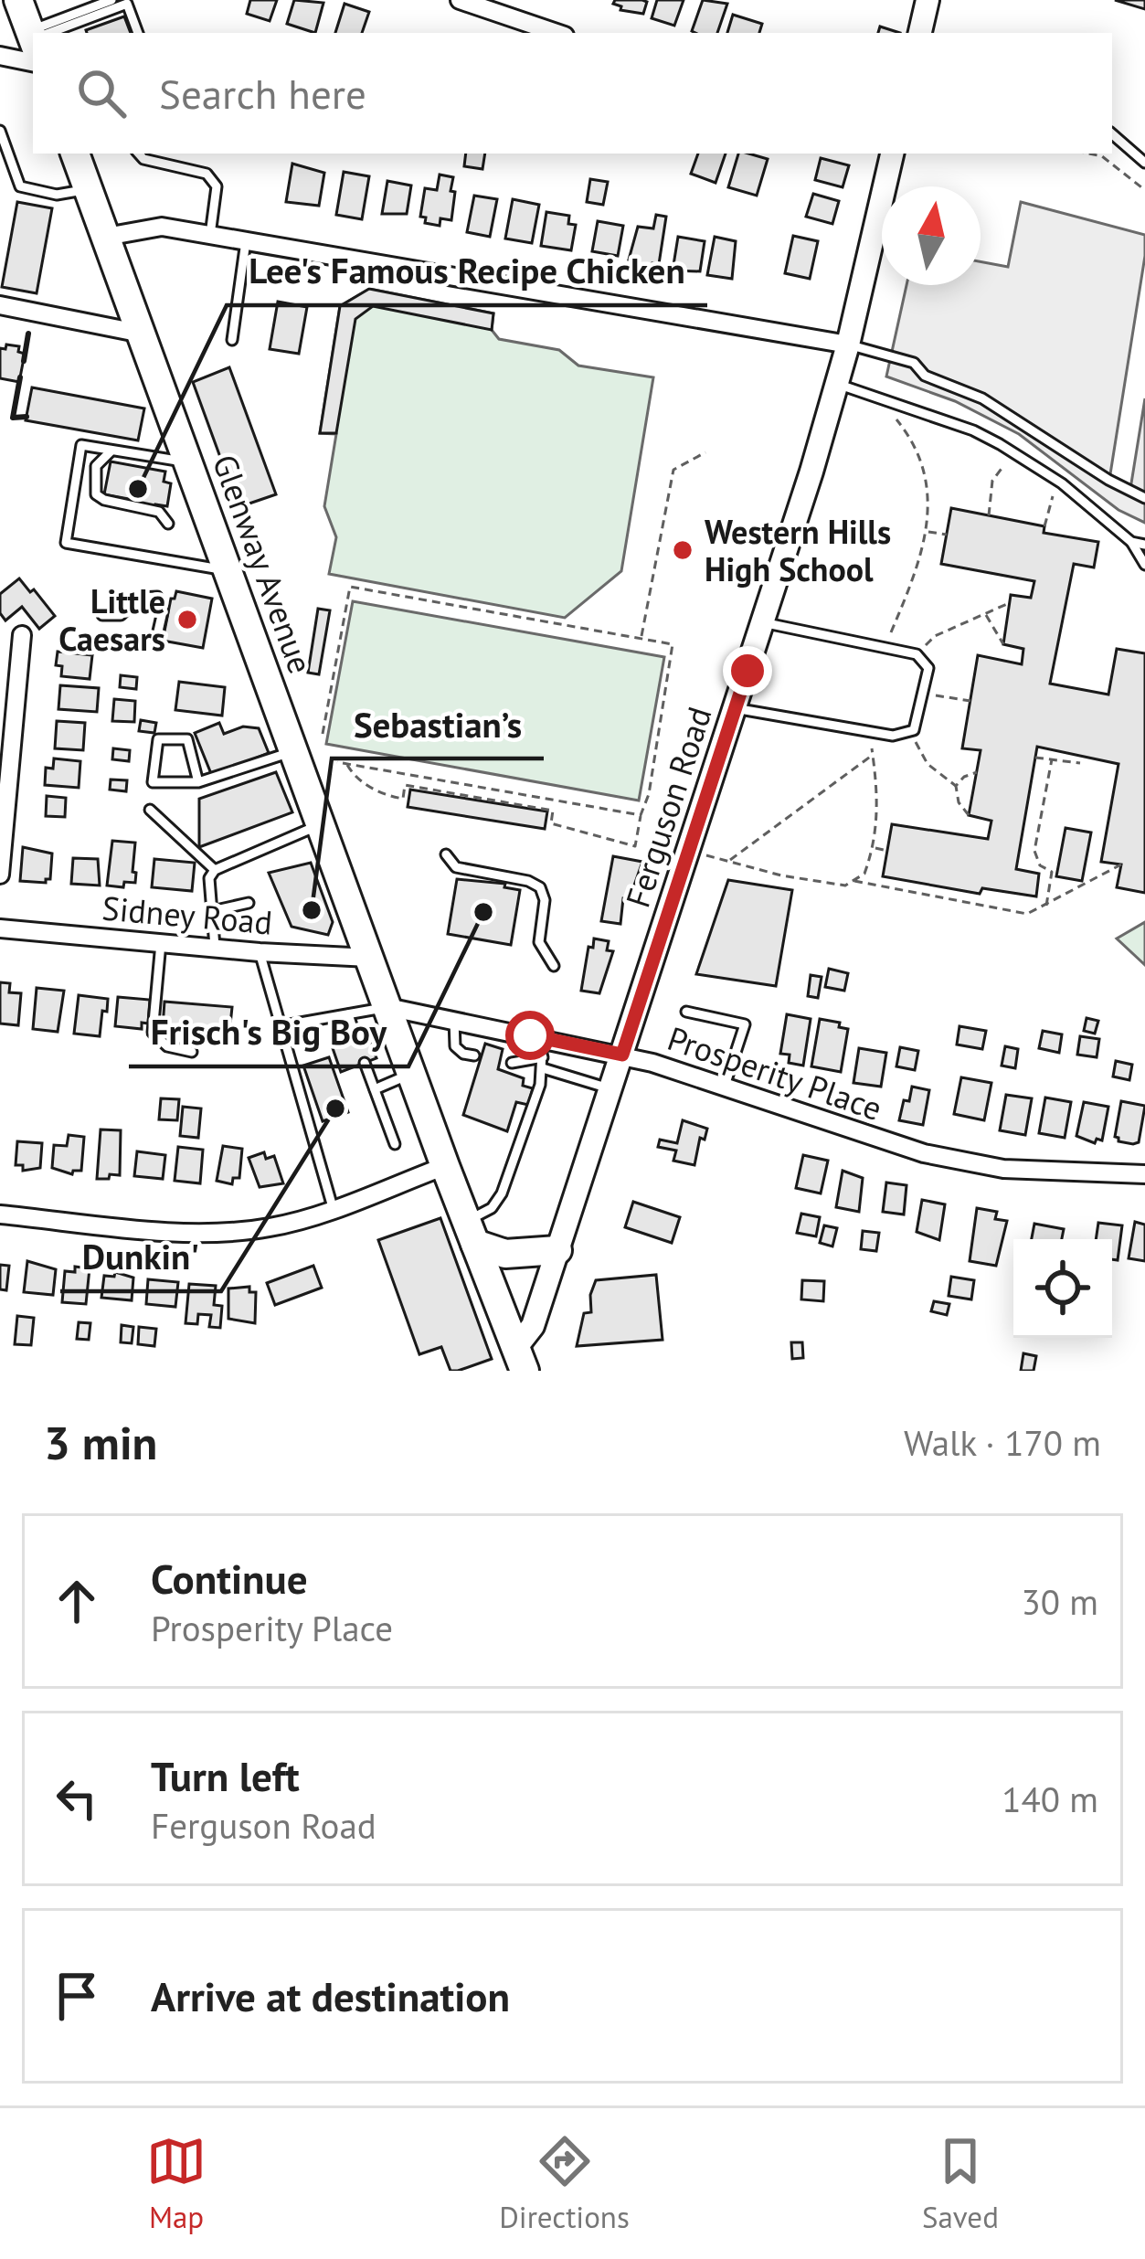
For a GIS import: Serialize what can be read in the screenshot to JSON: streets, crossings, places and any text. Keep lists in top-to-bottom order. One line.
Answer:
{"streets":{"main road":["Glenway Avenue"],"street":["Ferguson Road","Sidney Road","Prosperity Place"]},"crossings":[["Glenway Avenue","Ferguson Road"],["Glenway Avenue","Sidney Road"],["Glenway Avenue","Prosperity Place"],["Ferguson Road","Prosperity Place"]],"places":["Lee's Famous Recipe Chicken","Western Hills High School","Little Caesars","Sebastian’s","Frisch's Big Boy","Dunkin'"],"north":"top","page":{"search":"Search here","heading":["3 min","Walk · 170 m"],"list":[["Continue","Prosperity Place","30 m"],["Turn left","Ferguson Road","140 m"],"Arrive at destination"],"nav":["Map","Directions","Saved"]}}
